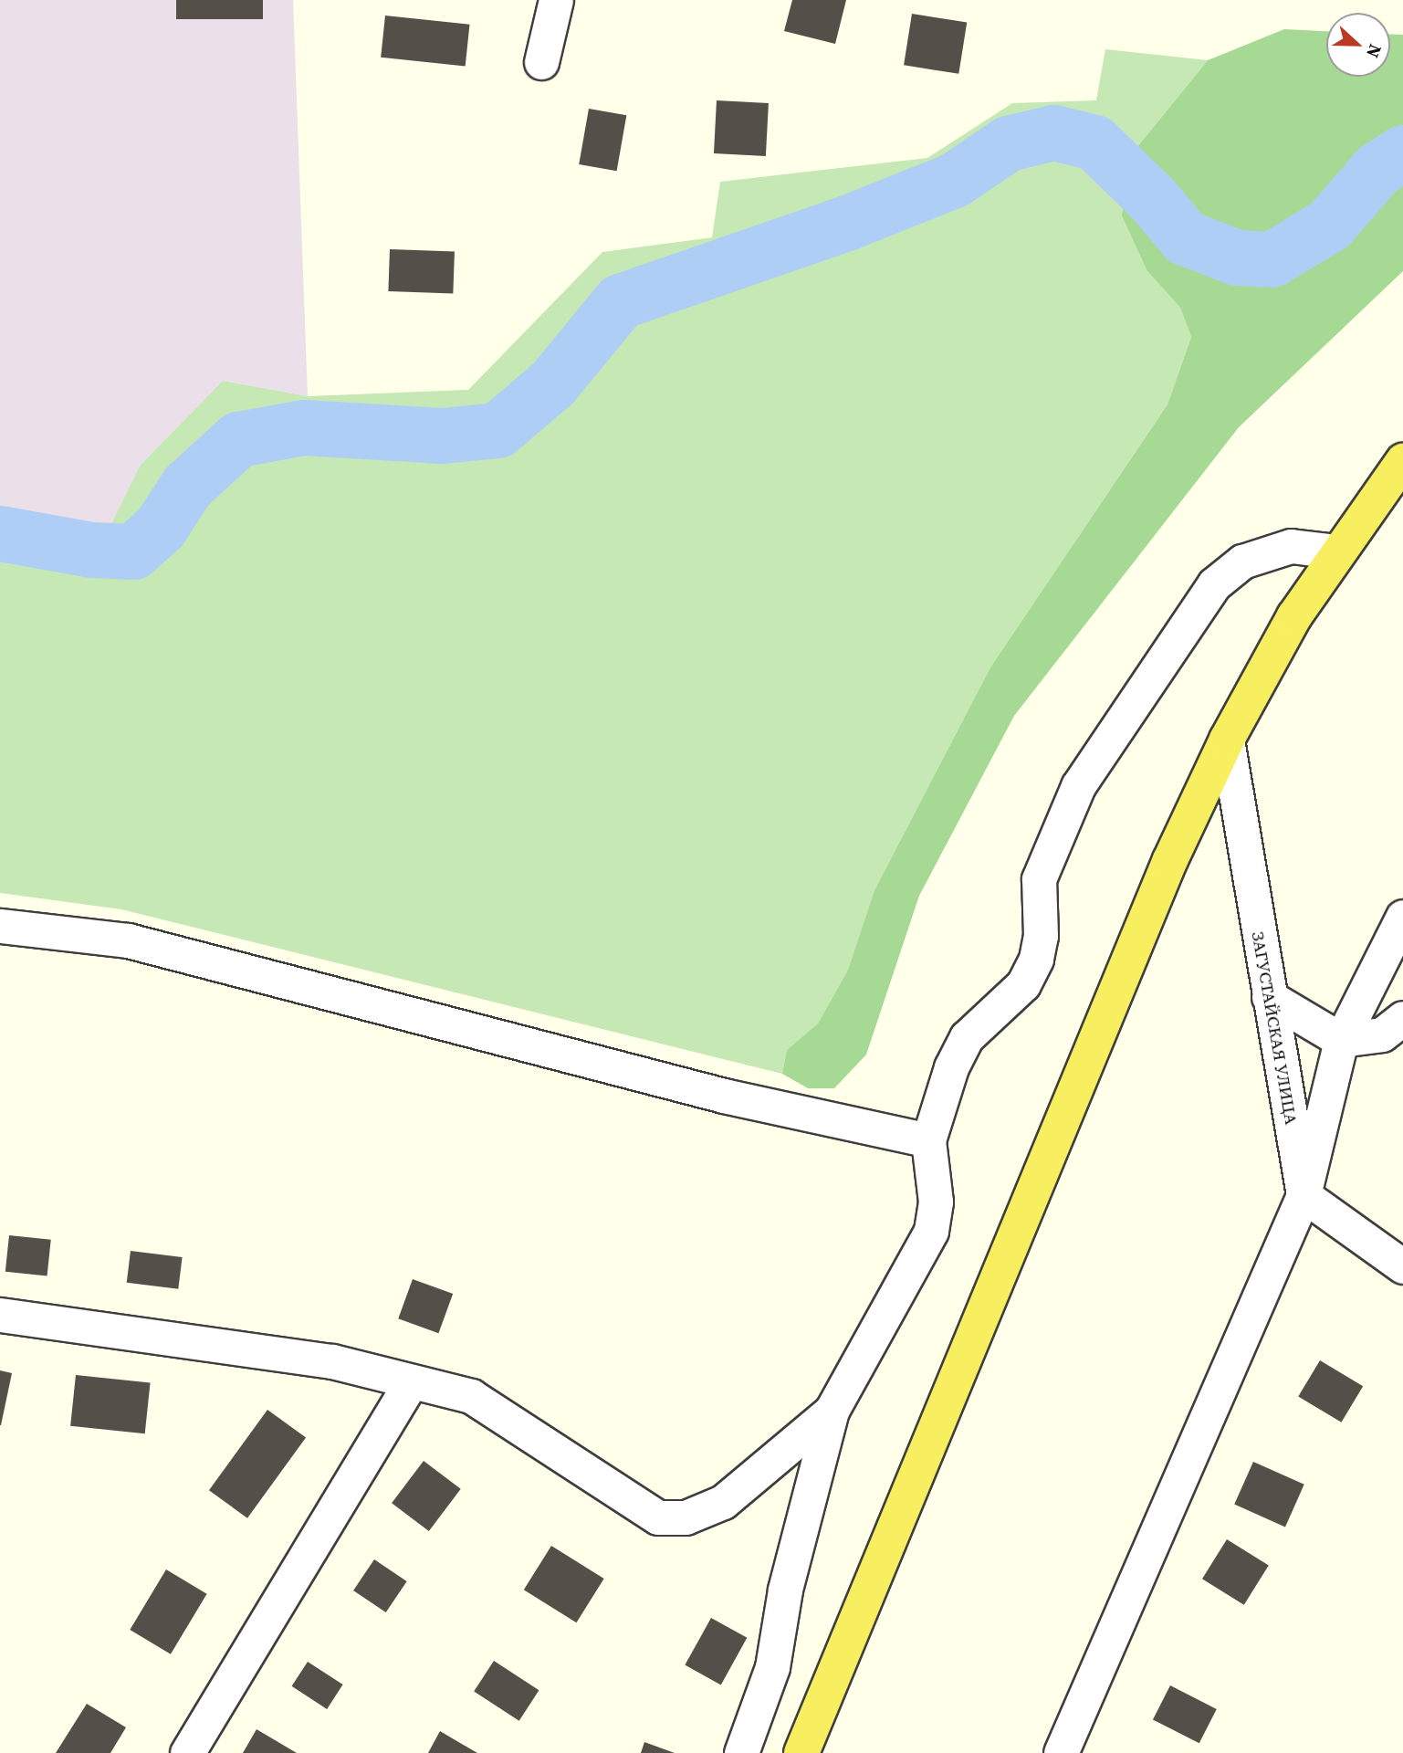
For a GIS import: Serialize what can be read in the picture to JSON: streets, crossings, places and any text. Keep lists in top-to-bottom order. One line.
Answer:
{"streets":{"street":["ЗАГУСТАЙСКАЯ УЛИЦА"]},"north":"right"}
